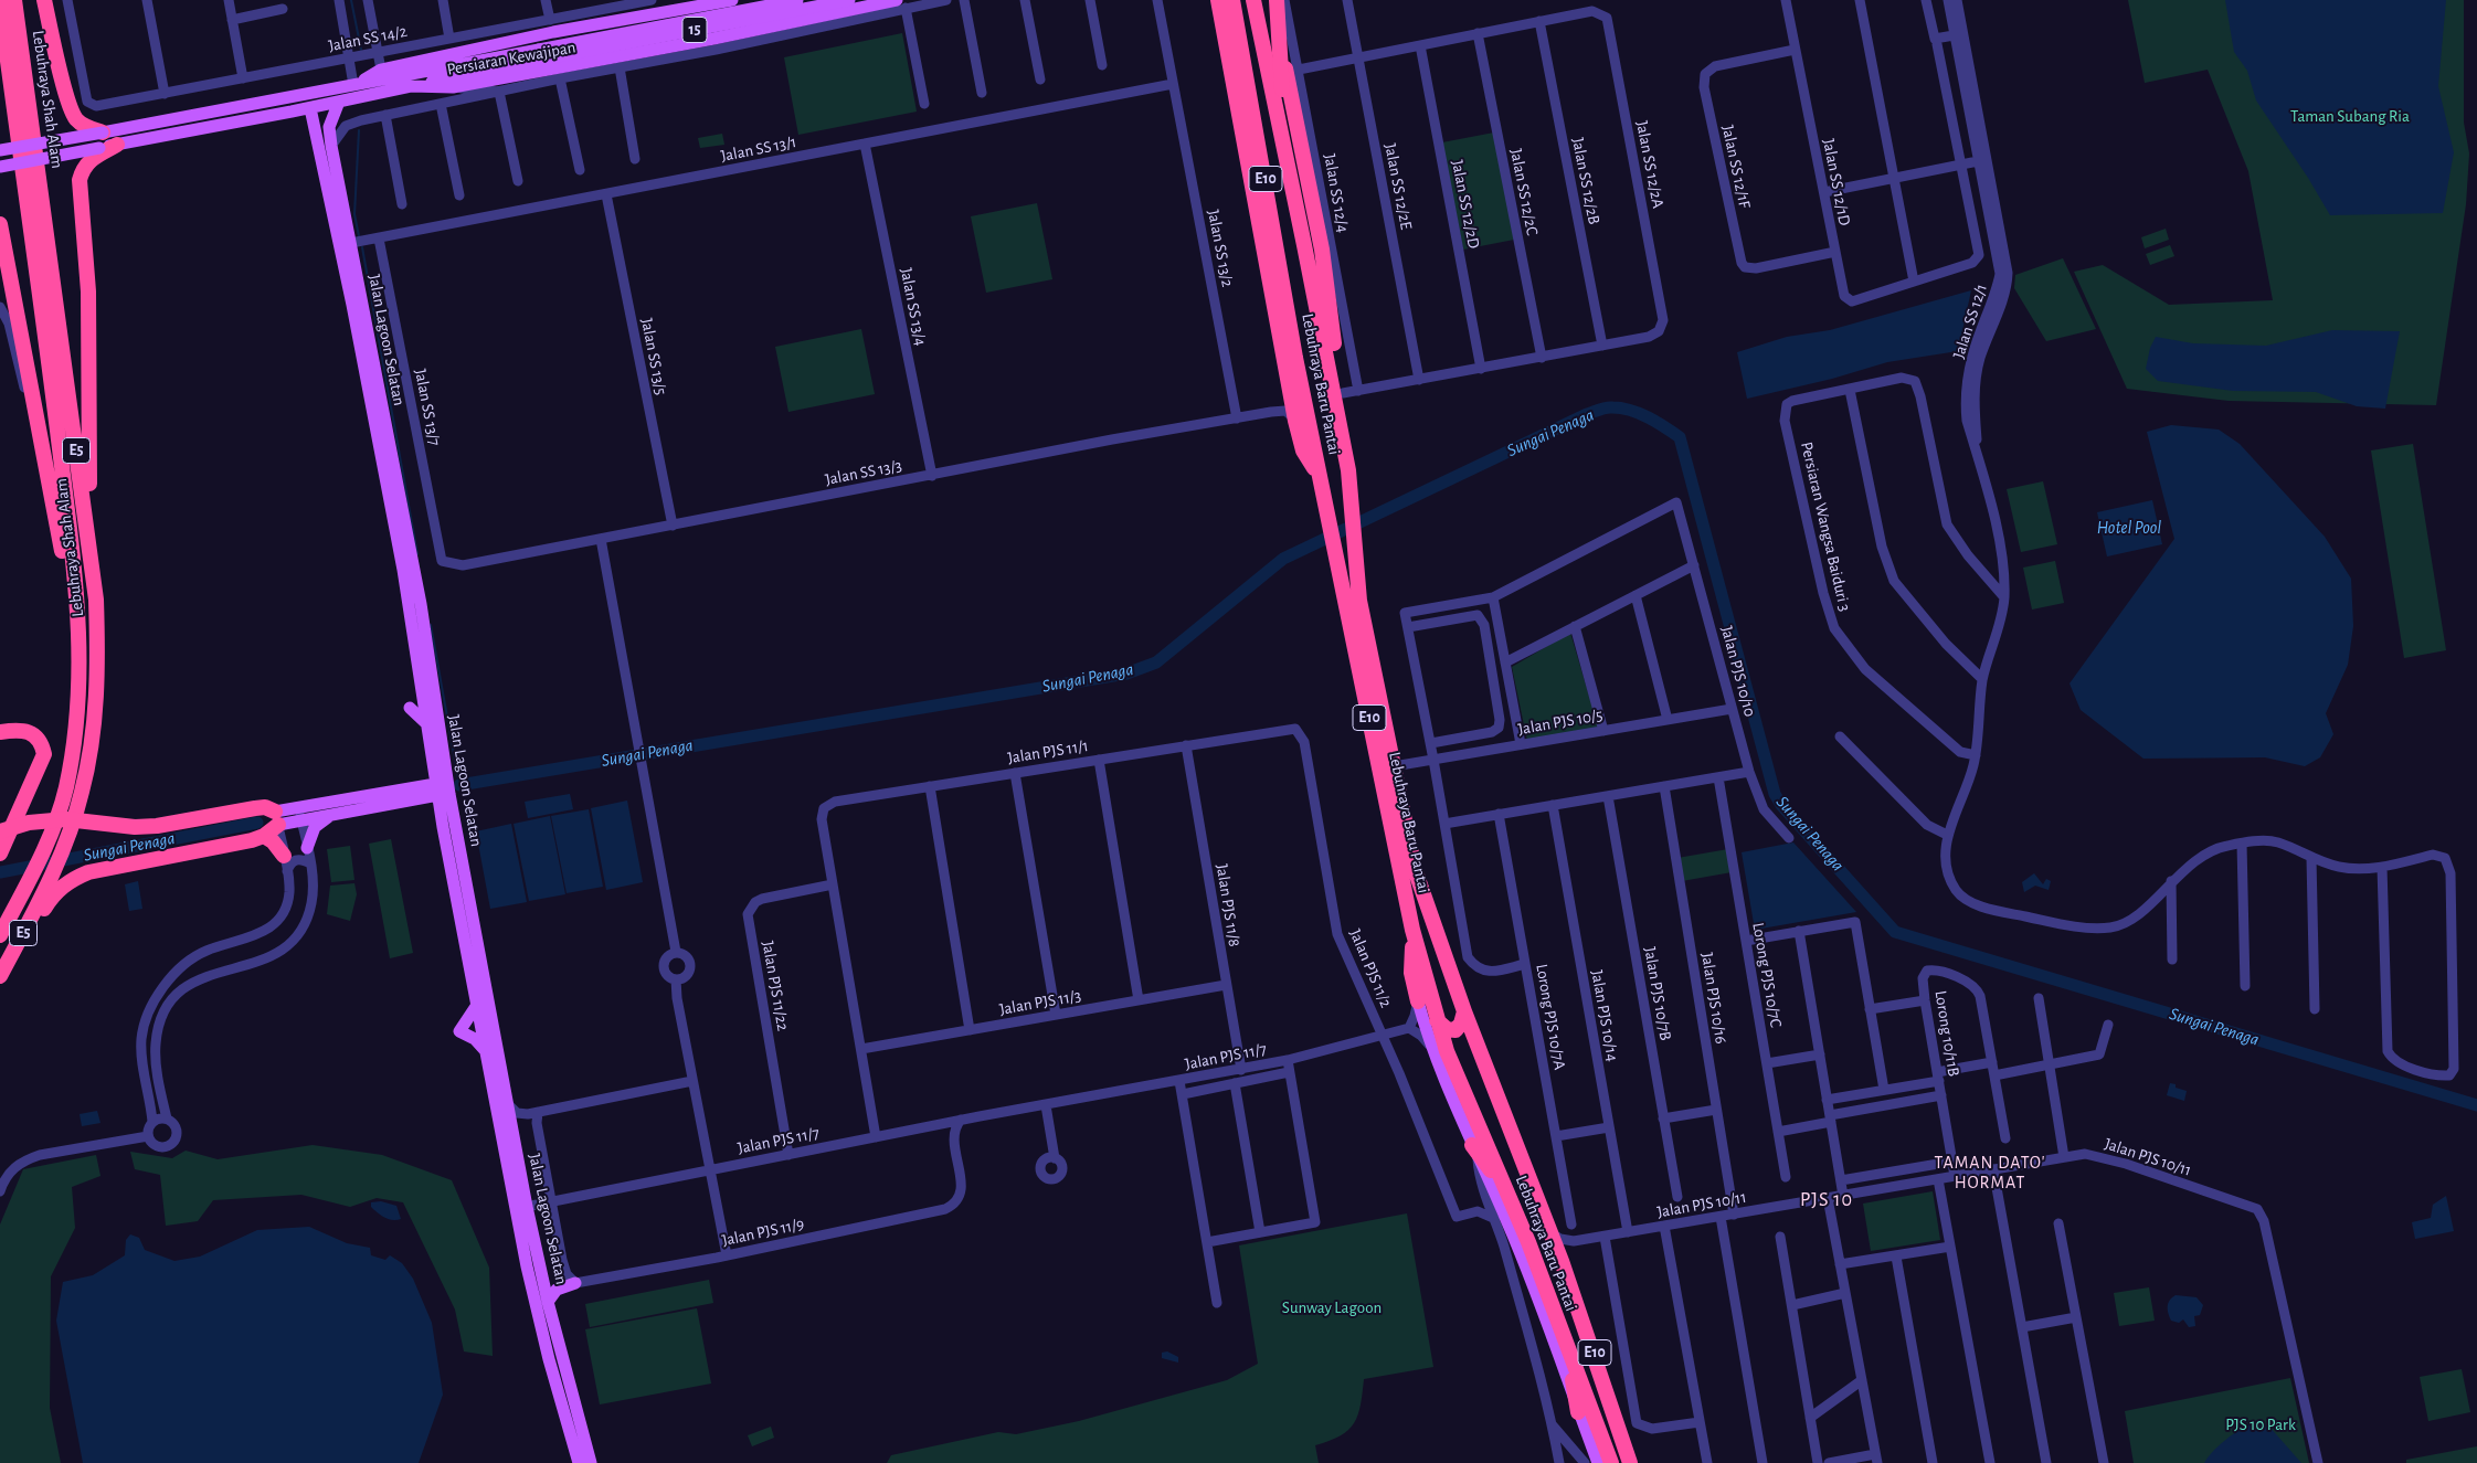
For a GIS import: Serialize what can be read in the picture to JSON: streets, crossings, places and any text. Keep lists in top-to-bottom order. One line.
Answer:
{"streets":{"highway":["Lebuhraya Shah Alam","E10","Lebuhraya Baru Pantai","E5"],"main road":["15","Persiaran Kewajipan","Jalan Lagoon Selatan"],"street":["Jalan SS 14/2","Jalan SS 13/1","Jalan SS 12/2A","Jalan SS 12/1F","Jalan SS 12/2B","Jalan SS 12/1D","Jalan SS 12/2E","Jalan SS 12/2C","Jalan SS 12/4","Jalan SS 12/2D","Jalan SS 13/2","Jalan SS 13/4","Jalan SS 12/1","Jalan SS 13/5","Jalan SS 13/7","Jalan SS 13/3","Persiaran Wangsa Baiduri 3","Jalan PJS 10/10","Jalan PJS 10/5","Jalan PJS 11/1","Jalan PJS 11/8","Jalan PJS 11/2","Lorong PJS 10/7C","Jalan PJS 11/22","Jalan PJS 10/7B","Jalan PJS 10/16","Jalan PJS 11/3","Jalan PJS 10/14","Lorong PJS 10/7A","Lorong 10/11B","Jalan PJS 11/7","Jalan PJS 10/11","Jalan PJS 11/9"]},"crossings":[["Persiaran Kewajipan","Jalan Lagoon Selatan"],["Jalan SS 13/1","Jalan SS 13/2"],["Jalan SS 13/1","Jalan SS 13/4"],["Jalan SS 13/1","Jalan Lagoon Selatan"],["Jalan SS 13/1","Jalan SS 13/5"],["Jalan SS 13/1","Jalan SS 13/7"],["Jalan SS 12/2A","Jalan SS 12/2B"],["Jalan SS 12/1F","Jalan SS 12/1D"],["Jalan SS 13/2","Jalan SS 13/3"],["Jalan SS 13/4","Jalan SS 13/3"],["Jalan SS 12/1","Persiaran Wangsa Baiduri 3"],["Jalan Lagoon Selatan","Jalan PJS 11/7"],["Jalan SS 13/5","Jalan SS 13/3"],["Lebuhraya Baru Pantai","Jalan PJS 10/5"],["Lebuhraya Baru Pantai","Jalan PJS 10/11"],["Jalan SS 13/7","Jalan SS 13/3"],["Jalan PJS 10/10","Jalan PJS 10/5"],["Jalan PJS 11/1","Jalan PJS 11/8"],["Jalan PJS 11/1","Jalan PJS 11/2"],["Jalan PJS 11/1","Jalan PJS 11/22"],["Jalan PJS 11/8","Jalan PJS 11/3"],["Jalan PJS 11/8","Jalan PJS 11/7"],["Jalan PJS 11/2","Jalan PJS 11/7"],["Jalan PJS 11/22","Jalan PJS 11/7"],["Jalan PJS 10/16","Jalan PJS 10/11"],["Jalan PJS 10/14","Jalan PJS 10/11"],["Lorong 10/11B","Jalan PJS 10/11"]],"districts":["TAMAN DATO' HORMAT","PJS 10"],"water":["Sungai Penaga","Hotel Pool"],"parks":["Taman Subang Ria","Sunway Lagoon","PJS 10 Park"]}
